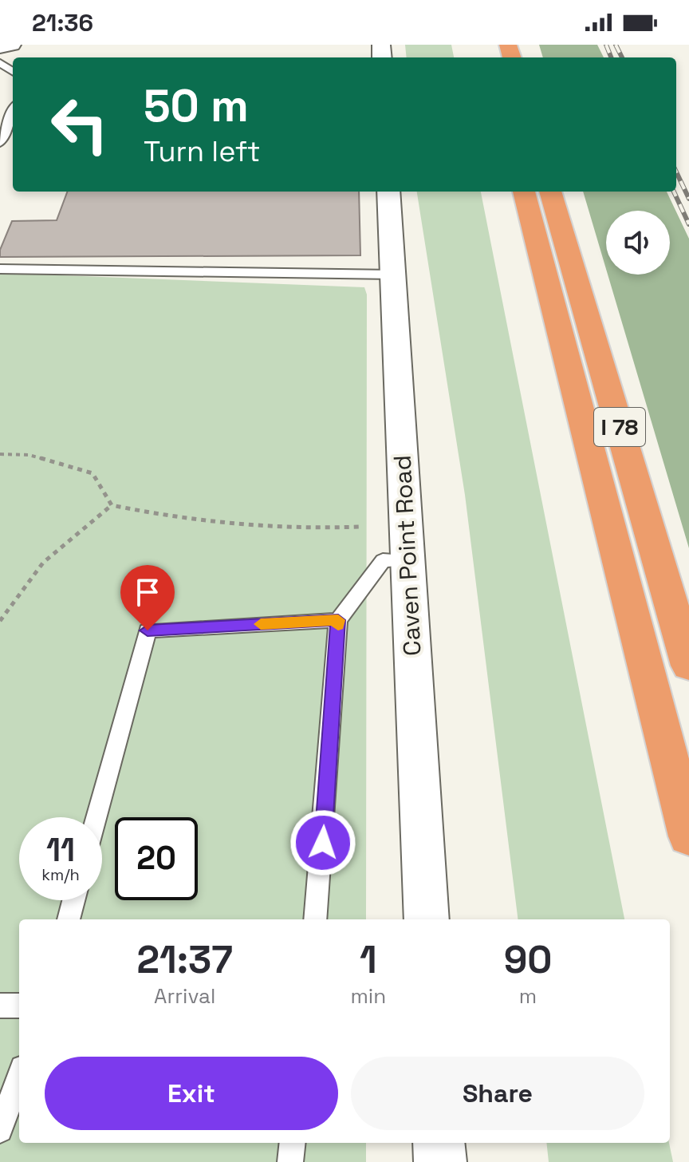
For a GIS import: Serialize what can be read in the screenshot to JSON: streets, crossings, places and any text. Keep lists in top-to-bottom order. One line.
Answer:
{"streets":{"highway":["I 78"],"street":["Caven Point Road"]},"page":{"status":"21:36","turn":["50 m","Turn left"],"speed":"11 km/h","limit":"20","eta":["21:37","Arrival","1","min","90","m"],"buttons":["Exit","Share"]}}
